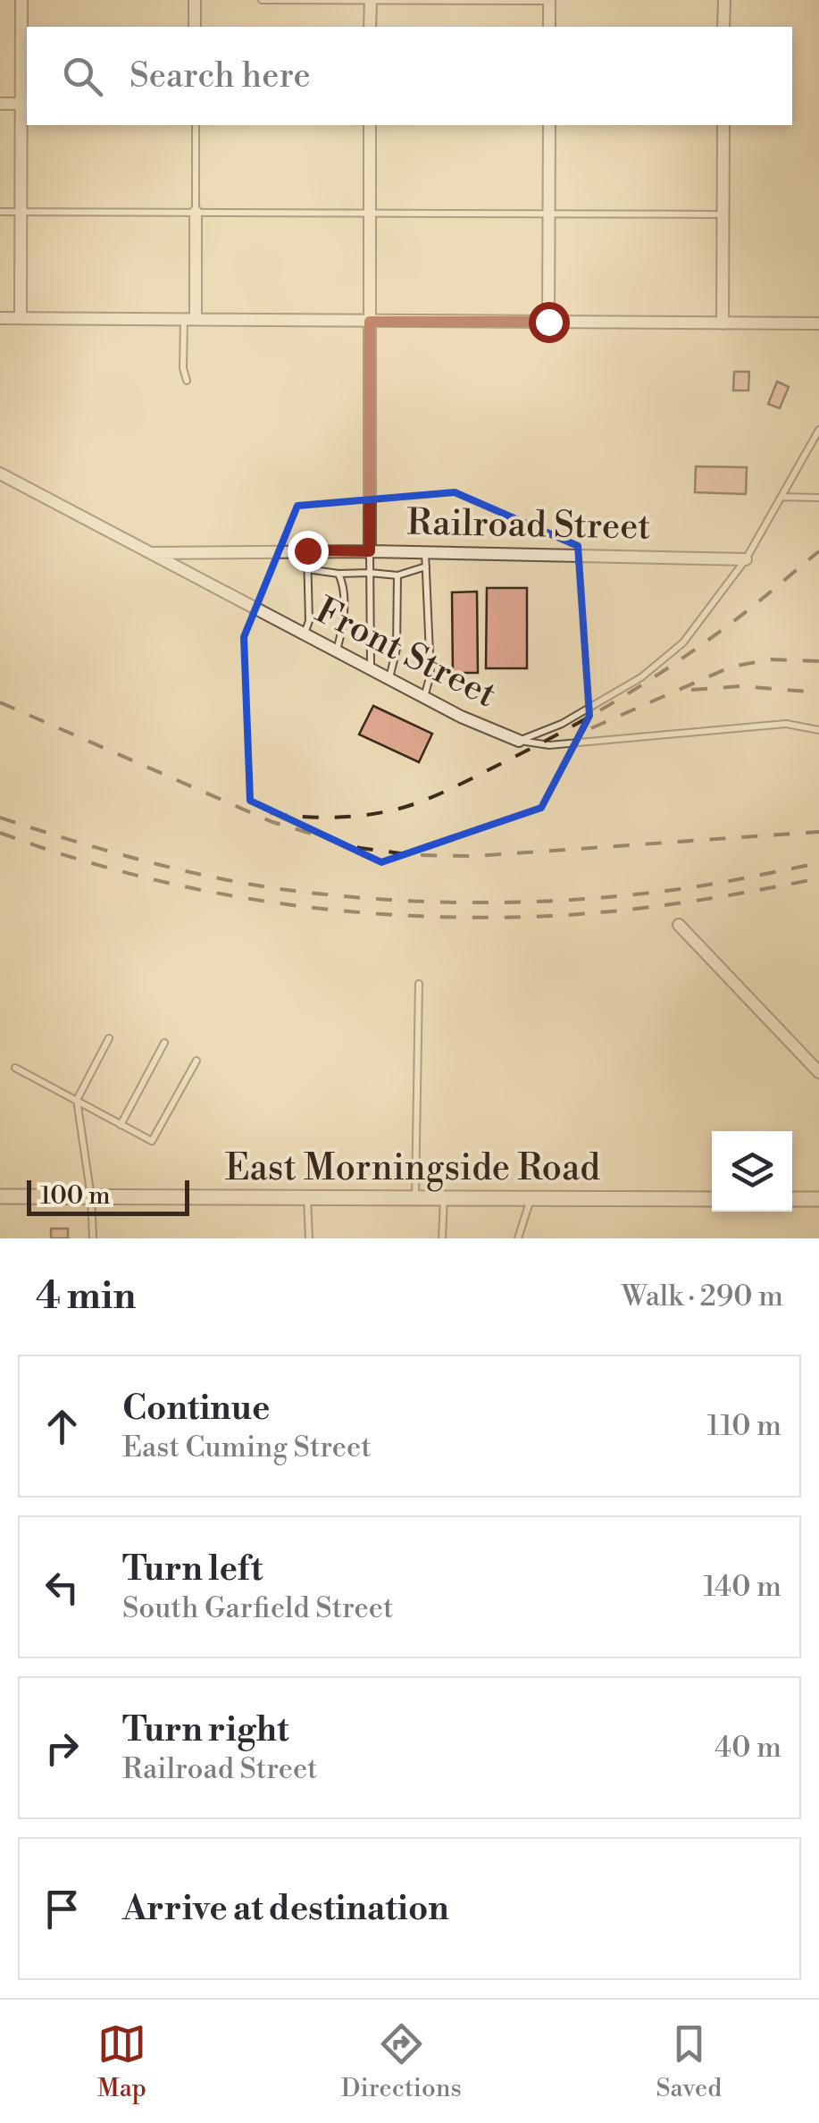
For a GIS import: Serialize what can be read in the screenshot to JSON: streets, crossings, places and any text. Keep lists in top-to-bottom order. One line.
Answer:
{"streets":{"street":["Railroad Street","Front Street","East Morningside Road"]},"crossings":[["Railroad Street","Front Street"]],"scale_bar":"100 m","page":{"search":"Search here","scale":"100 m","heading":["4 min","Walk · 290 m"],"list":[["Continue","East Cuming Street","110 m"],["Turn left","South Garfield Street","140 m"],["Turn right","Railroad Street","40 m"],"Arrive at destination"],"nav":["Map","Directions","Saved"]}}
